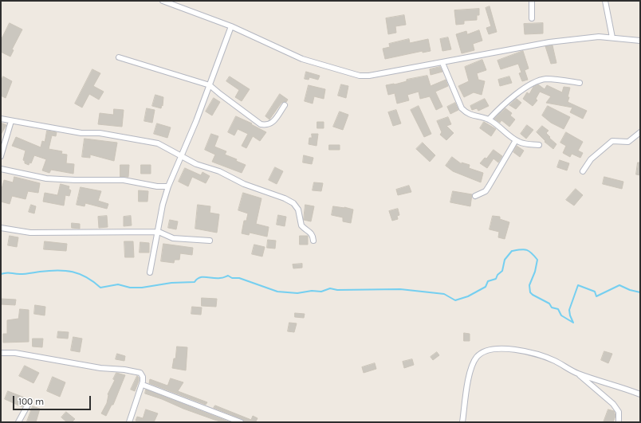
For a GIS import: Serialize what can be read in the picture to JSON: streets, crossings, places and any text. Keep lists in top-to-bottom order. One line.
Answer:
{"scale_bar":"100 m"}
